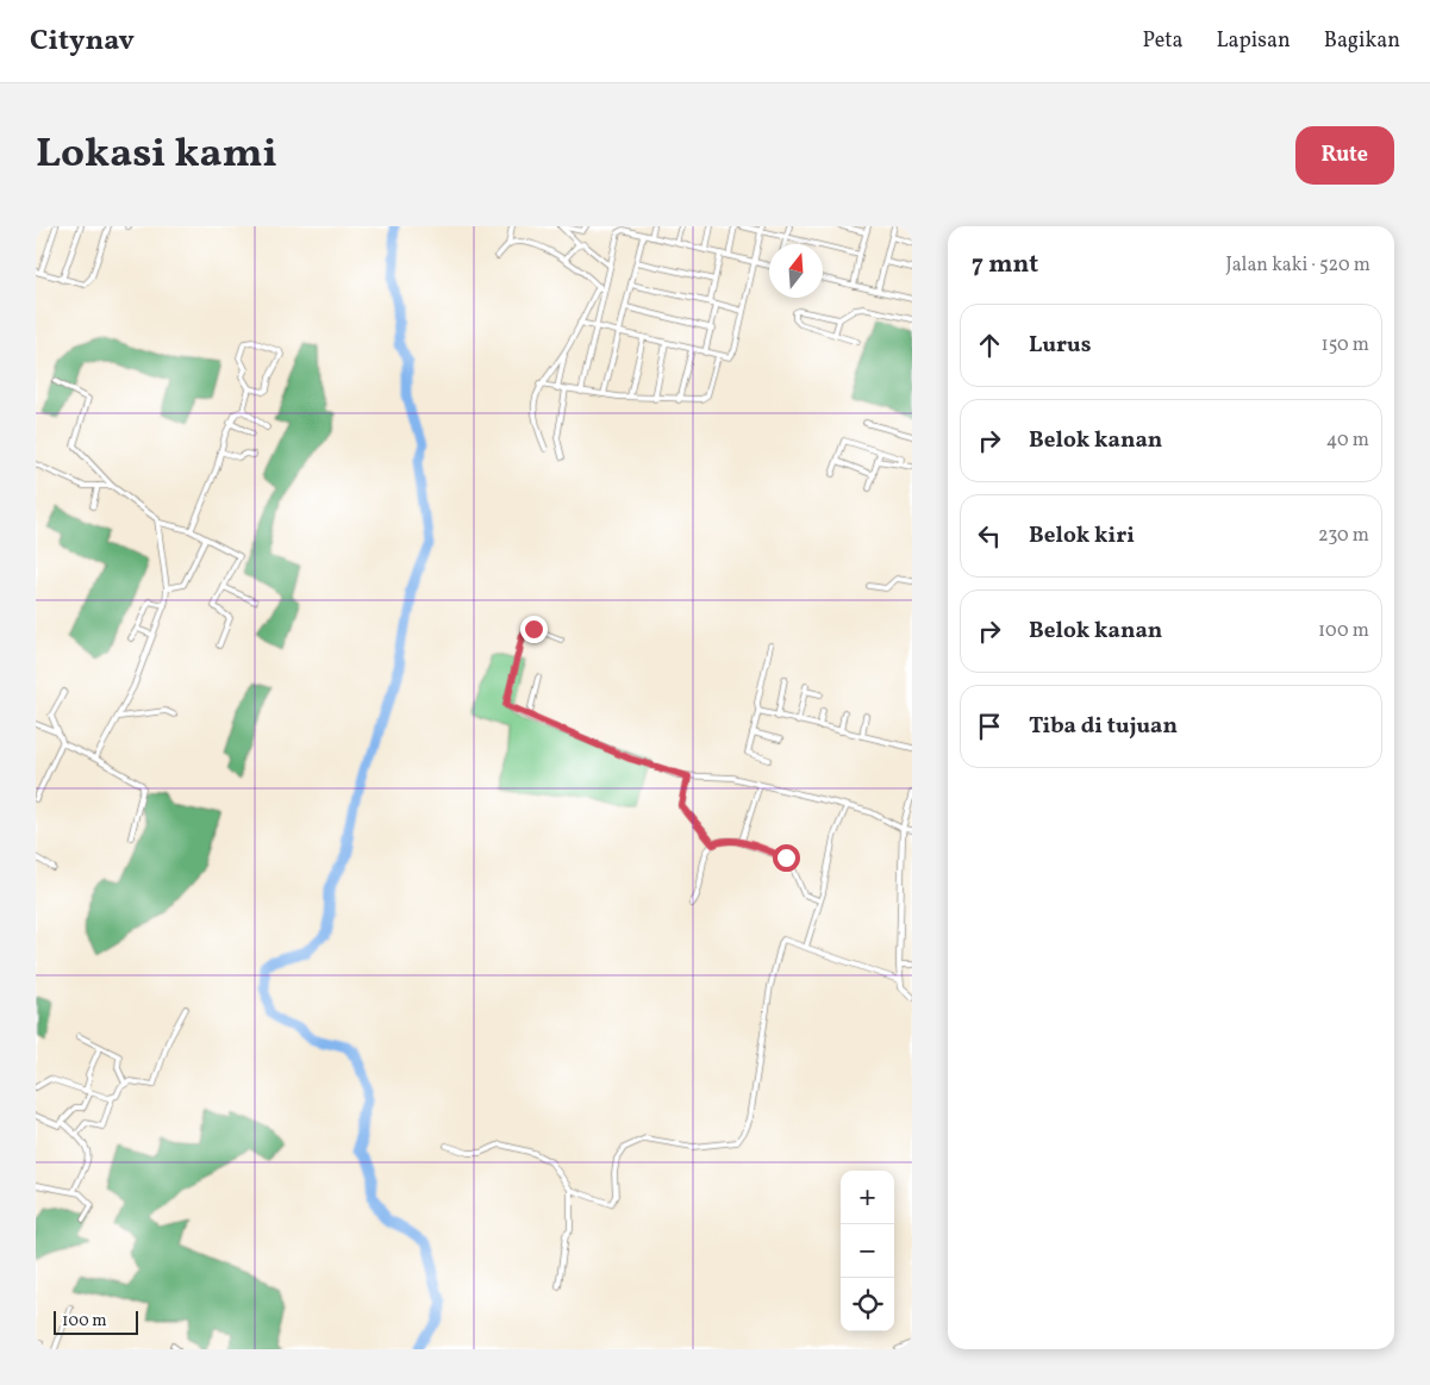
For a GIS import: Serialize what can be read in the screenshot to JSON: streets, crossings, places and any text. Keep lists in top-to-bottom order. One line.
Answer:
{"scale_bar":"100 m","north":"top","page":{"header":"Citynav","nav":["Peta","Lapisan","Bagikan"],"title":"Lokasi kami","buttons":"Rute","heading":["7 mnt","Jalan kaki · 520 m"],"list":[["Lurus","150 m"],["Belok kanan","40 m"],["Belok kiri","230 m"],["Belok kanan","100 m"],"Tiba di tujuan"],"map_buttons":["+","−"],"scale":"100 m"}}
